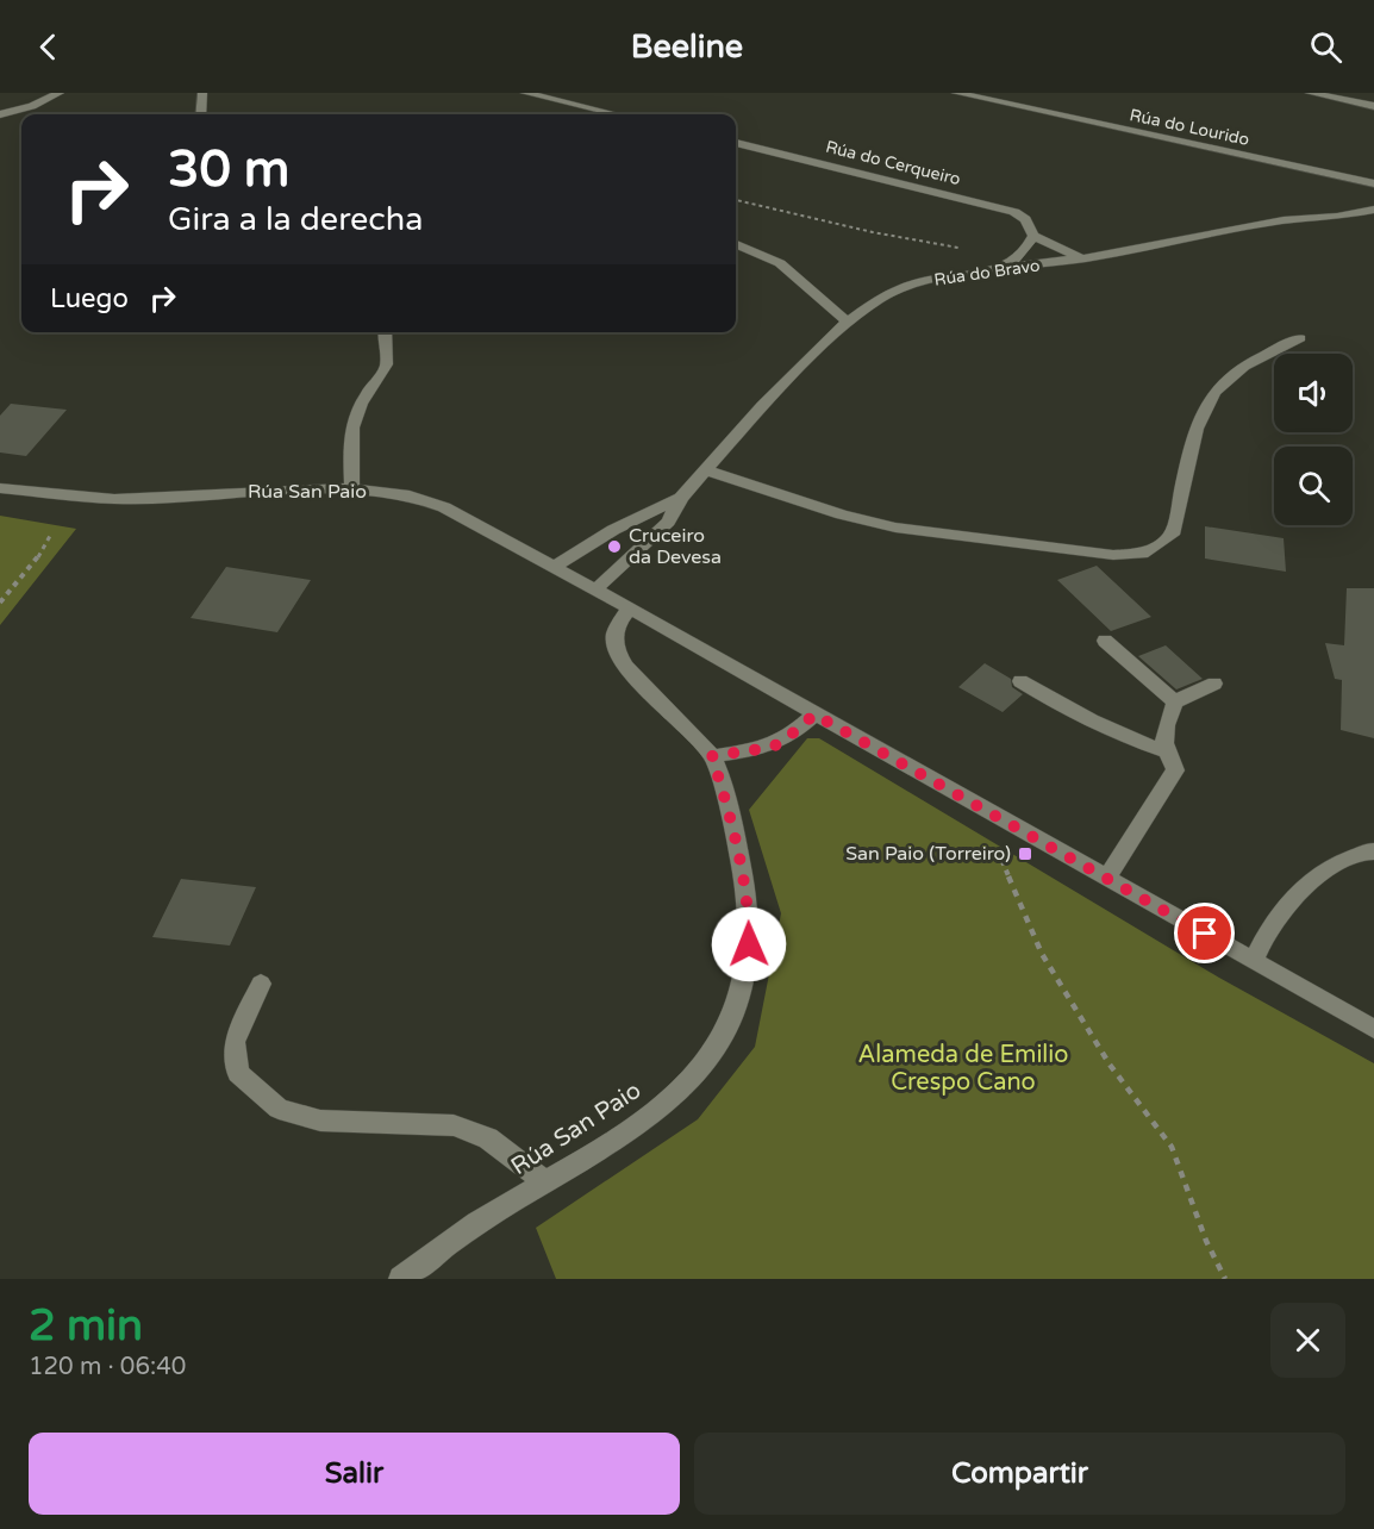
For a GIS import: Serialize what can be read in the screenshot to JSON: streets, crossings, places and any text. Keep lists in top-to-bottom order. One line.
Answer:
{"streets":{"street":["Rúa do Lourido","Rúa do Cerqueiro","Rúa do Bravo","Rúa San Paio"]},"crossings":[["Rúa do Cerqueiro","Rúa do Bravo"],["Rúa do Bravo","Rúa San Paio"]],"parks":["Alameda de Emilio Crespo Cano"],"places":{"other":["Cruceiro da Devesa"],"transit":["San Paio (Torreiro)"]},"page":{"header":"Beeline","turn":["30 m","Gira a la derecha"],"then":"Luego","heading":["2 min","120 m · 06:40"],"buttons":["Salir","Compartir"]}}
